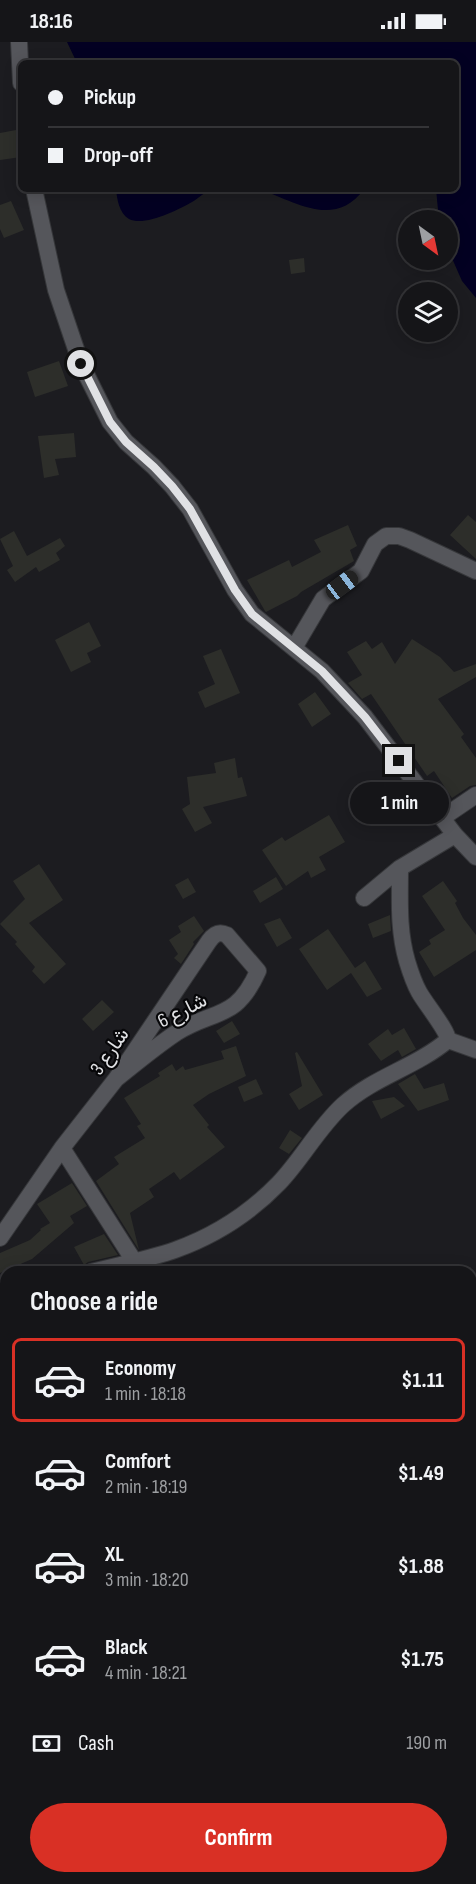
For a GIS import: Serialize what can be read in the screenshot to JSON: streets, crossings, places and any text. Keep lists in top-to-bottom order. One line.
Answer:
{"streets":{"street":["شارع 6","شارع 3"]},"crossings":[["شارع 6","شارع 3"]],"north":"bottom right","page":{"status":"18:16","banner":["Pickup","Drop-off"],"bubble":"1 min","heading":"Choose a ride","list":[{"name":"Economy","note":"1 min · 18:18","value":"$1.11"},{"name":"Comfort","note":"2 min · 18:19","value":"$1.49"},{"name":"XL","note":"3 min · 18:20","value":"$1.88"},{"name":"Black","note":"4 min · 18:21","value":"$1.75"}],"pay":["Cash","190 m"],"buttons":"Confirm"}}
